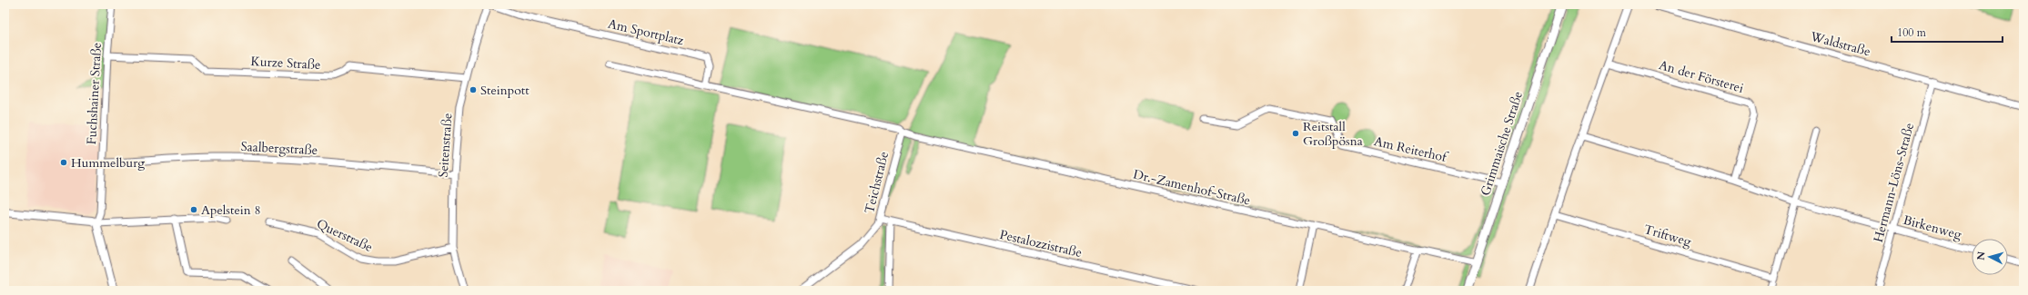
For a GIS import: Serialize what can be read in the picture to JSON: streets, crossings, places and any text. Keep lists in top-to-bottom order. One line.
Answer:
{"streets":{"main road":["Grimmaische Straße"],"street":["Am Sportplatz","Waldstraße","Kurze Straße","An der Försterei","Fuchshainer Straße","Seitenstraße","Saalbergstraße","Am Reiterhof","Teichstraße","Hermann-Löns-Straße","Dr.-Zamenhof-Straße","Birkenweg","Querstraße","Triftweg","Pestalozzistraße"]},"crossings":[["Am Sportplatz","Seitenstraße"],["Waldstraße","Hermann-Löns-Straße"],["Kurze Straße","Fuchshainer Straße"],["Kurze Straße","Seitenstraße"],["Fuchshainer Straße","Saalbergstraße"],["Grimmaische Straße","Am Reiterhof"],["Grimmaische Straße","Dr.-Zamenhof-Straße"],["Seitenstraße","Saalbergstraße"],["Seitenstraße","Querstraße"],["Teichstraße","Dr.-Zamenhof-Straße"],["Teichstraße","Pestalozzistraße"],["Hermann-Löns-Straße","Birkenweg"]],"places":["Steinpott","Reitstall Großpösna","Hummelburg","Apelstein 8"],"scale_bar":"100 m","north":"left"}
